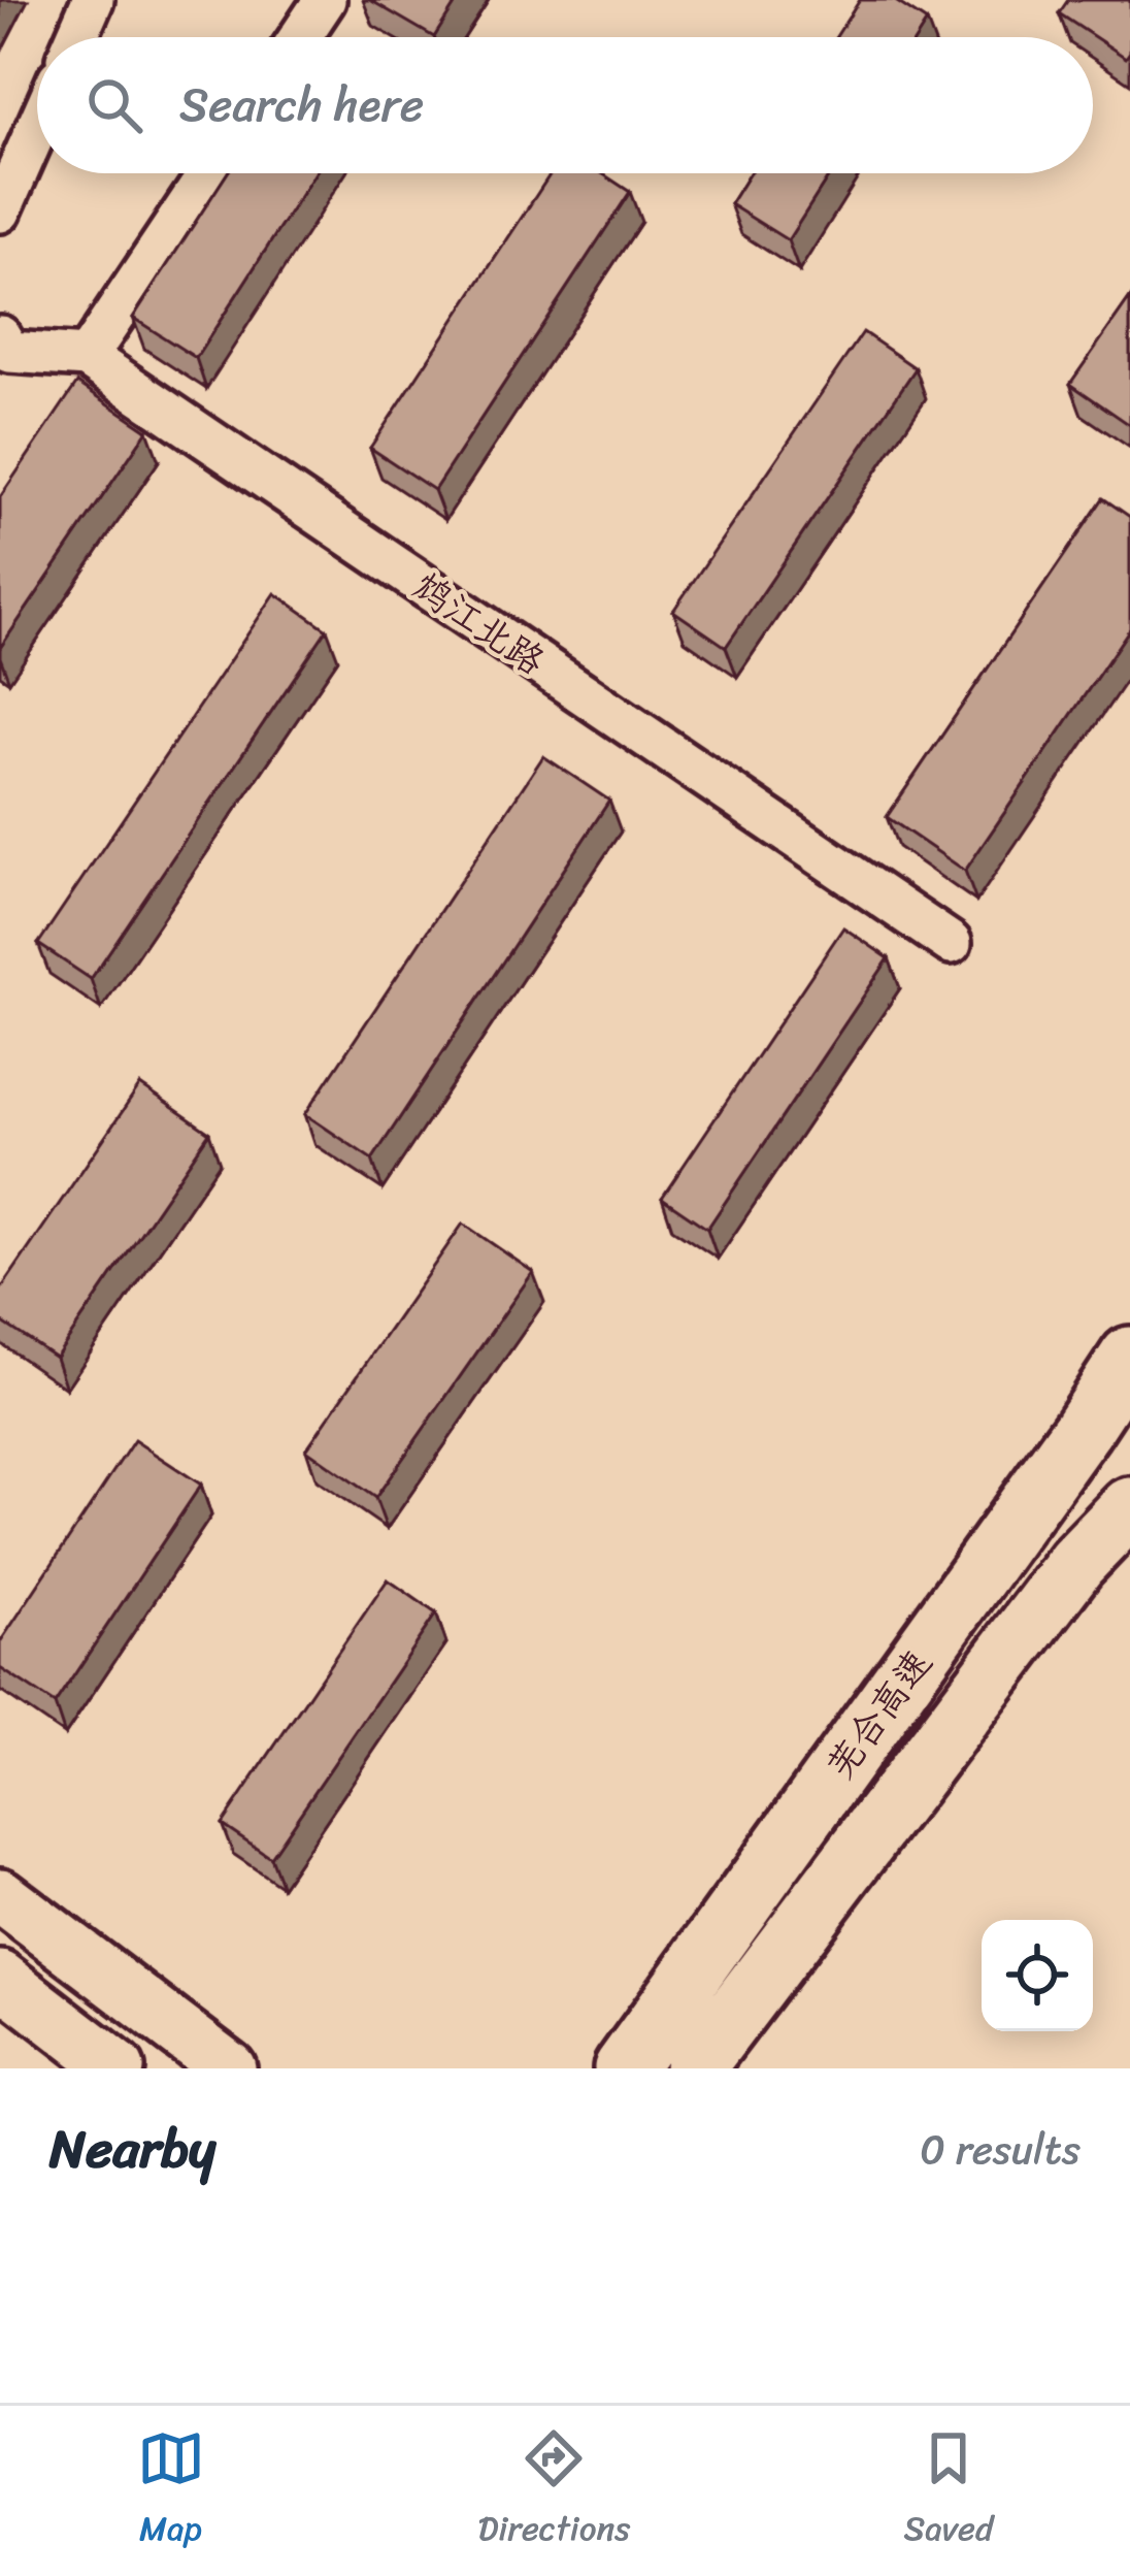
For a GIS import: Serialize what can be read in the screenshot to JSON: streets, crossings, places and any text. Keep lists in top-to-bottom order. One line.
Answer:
{"streets":{"highway":["芜合高速"],"street":["鸩江北路"]},"page":{"search":"Search here","heading":["Nearby","0 results"],"nav":["Map","Directions","Saved"]}}
